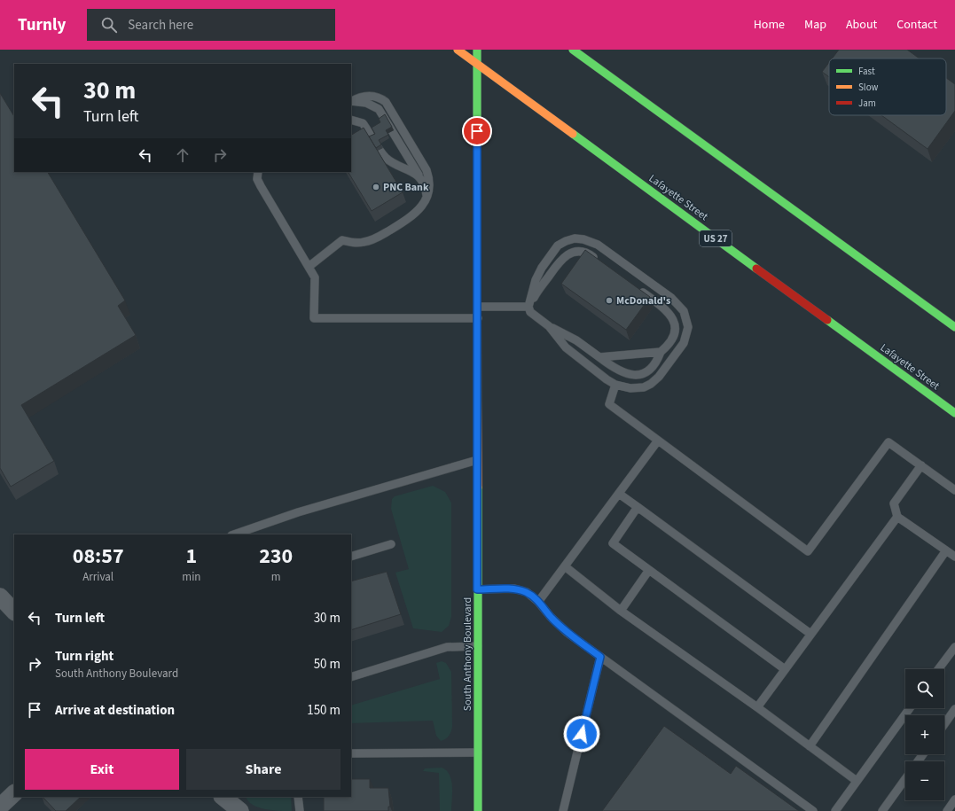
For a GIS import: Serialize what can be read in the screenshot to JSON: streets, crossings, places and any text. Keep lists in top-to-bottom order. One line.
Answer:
{"streets":{"main road":["Lafayette Street","US 27","South Anthony Boulevard"]},"crossings":[["Lafayette Street","South Anthony Boulevard"]],"places":["PNC Bank","McDonald's"],"legend":["Fast","Slow","Jam"],"page":{"header":"Turnly","search":"Search here","nav":["Home","Map","About","Contact"],"turn":["30 m","Turn left"],"eta":["08:57","Arrival","1","min","230","m"],"list":[{"name":"Turn left","value":"30 m"},{"name":"Turn right","note":"South Anthony Boulevard","value":"50 m"},{"name":"Arrive at destination","value":"150 m"}],"map_buttons":["+","−"],"buttons":["Exit","Share"]}}
